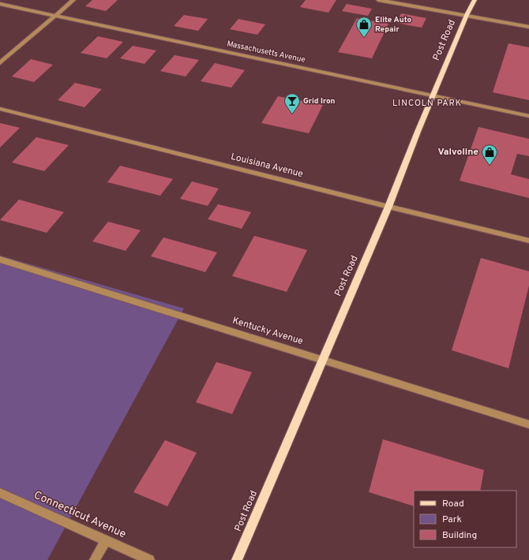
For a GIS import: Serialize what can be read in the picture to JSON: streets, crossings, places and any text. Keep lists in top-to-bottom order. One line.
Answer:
{"streets":{"main road":["Post Road"],"street":["Massachusetts Avenue","Louisiana Avenue","Kentucky Avenue","Connecticut Avenue"]},"crossings":[["Post Road","Massachusetts Avenue"],["Post Road","Louisiana Avenue"],["Post Road","Kentucky Avenue"]],"districts":["LINCOLN PARK"],"places":{"shop":["Elite Auto Repair","Valvoline"],"bar":["Grid Iron"]},"legend":["Road","Park","Building"]}
